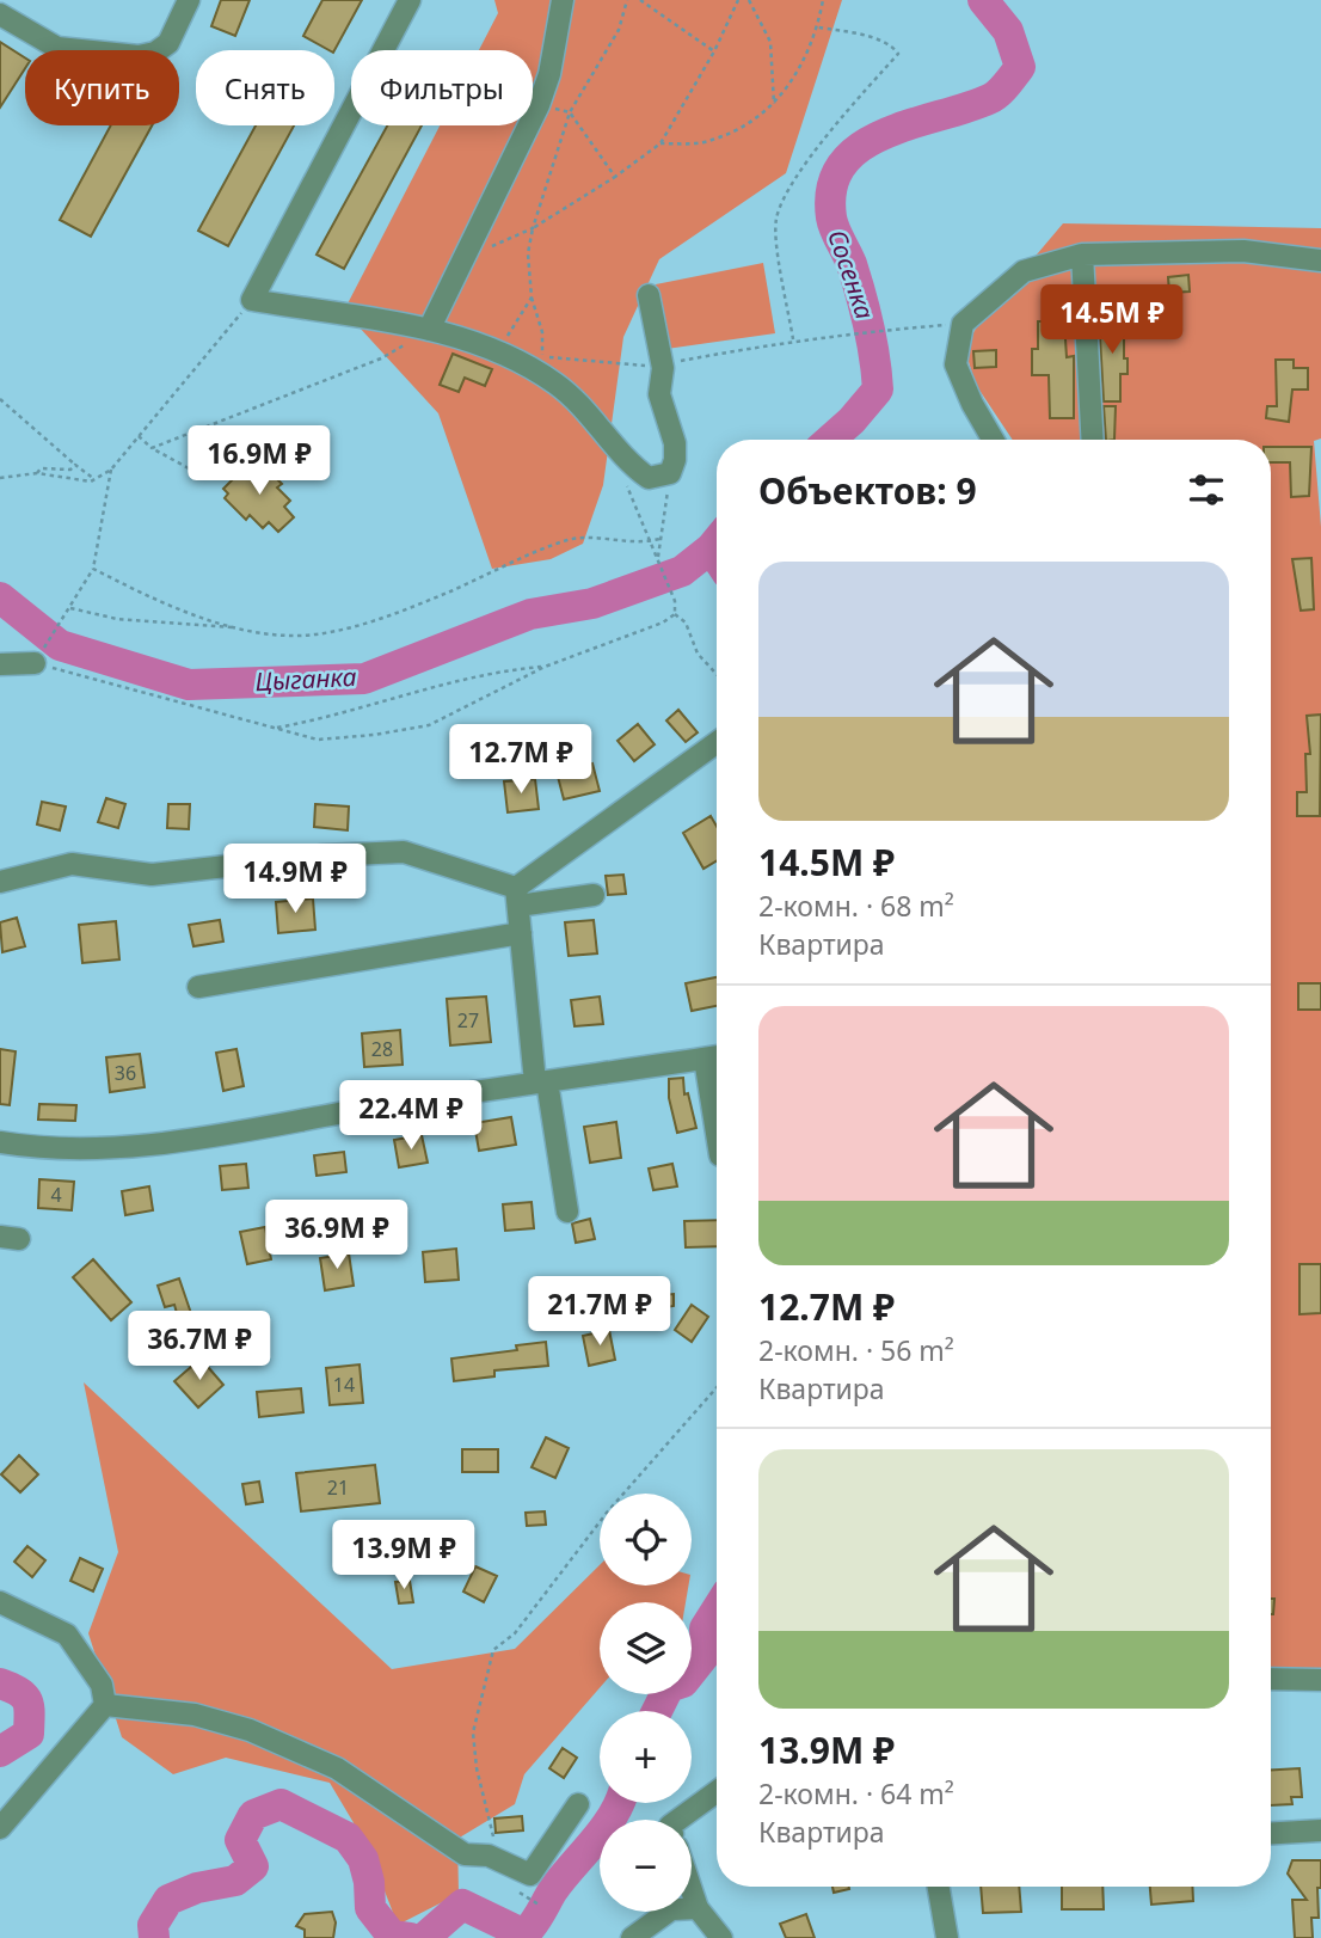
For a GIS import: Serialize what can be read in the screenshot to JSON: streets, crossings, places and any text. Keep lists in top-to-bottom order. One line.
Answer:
{"water":["Сосенка","Цыганка"],"house_numbers":["27","28","36","4","14","21"],"page":{"chip":["Купить","Снять","Фильтры"],"price":["14.5M ₽","16.9M ₽","12.7M ₽","14.9M ₽","22.4M ₽","36.9M ₽","21.7M ₽","36.7M ₽","13.9M ₽"],"heading":"Объектов: 9","list":[{"name":"14.5M ₽","note":"2-комн. · 68 m² · Квартира"},{"name":"12.7M ₽","note":"2-комн. · 56 m² · Квартира"},{"name":"13.9M ₽","note":"2-комн. · 64 m² · Квартира"}],"map_buttons":["+","−"]}}
